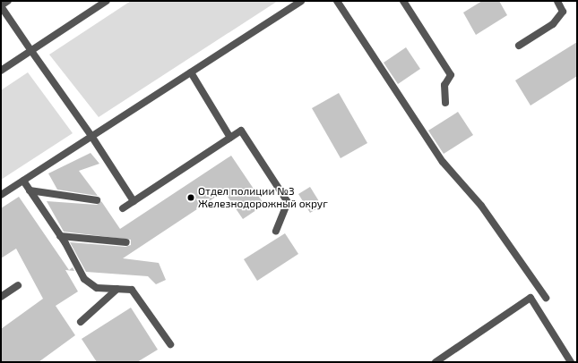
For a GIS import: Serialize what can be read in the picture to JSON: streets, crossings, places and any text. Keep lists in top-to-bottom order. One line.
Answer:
{"places":["Отдел полиции №3 Железнодорожный округ"]}
